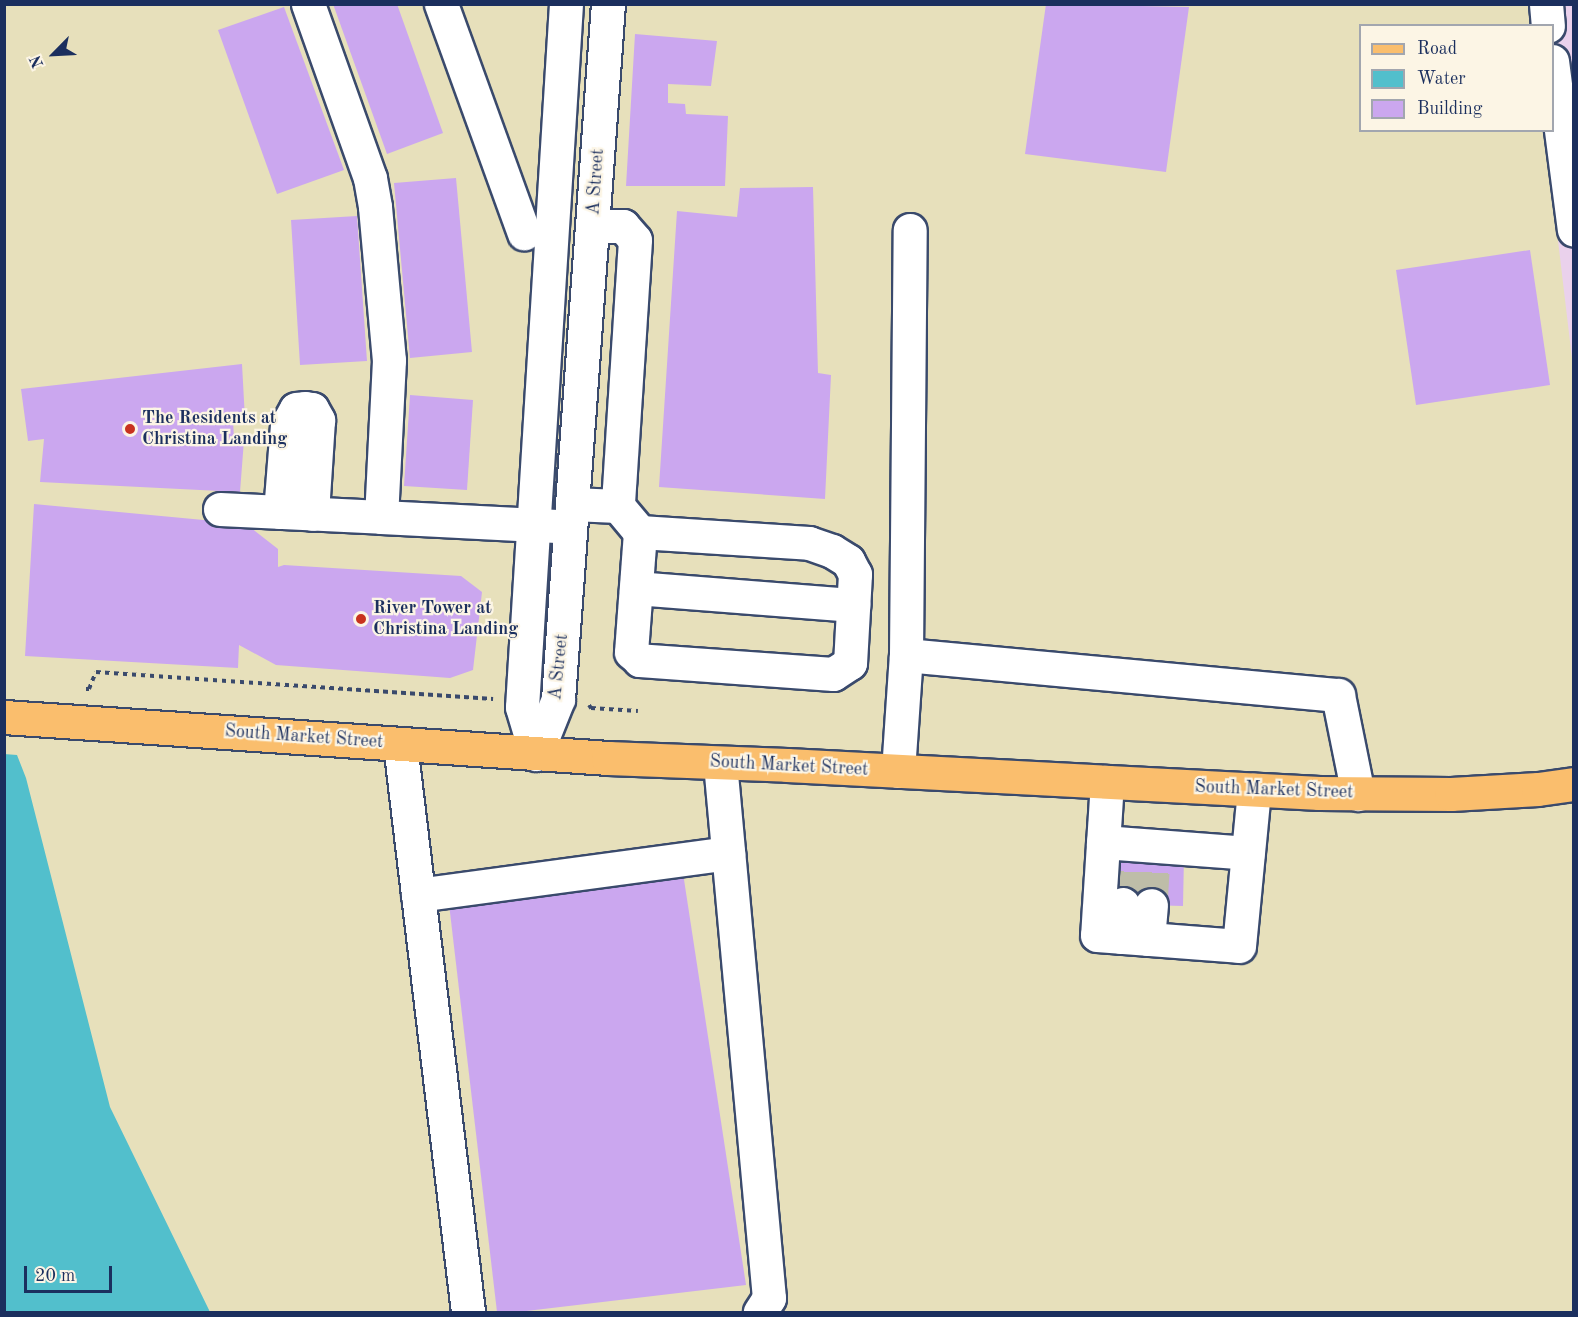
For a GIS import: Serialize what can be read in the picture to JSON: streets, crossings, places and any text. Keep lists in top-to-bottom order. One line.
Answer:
{"streets":{"main road":["South Market Street"],"street":["A Street"]},"crossings":[["A Street","South Market Street"]],"places":["The Residents at Christina Landing","River Tower at Christina Landing"],"legend":["Road","Water","Building"],"scale_bar":"20 m","north":"bottom left"}
